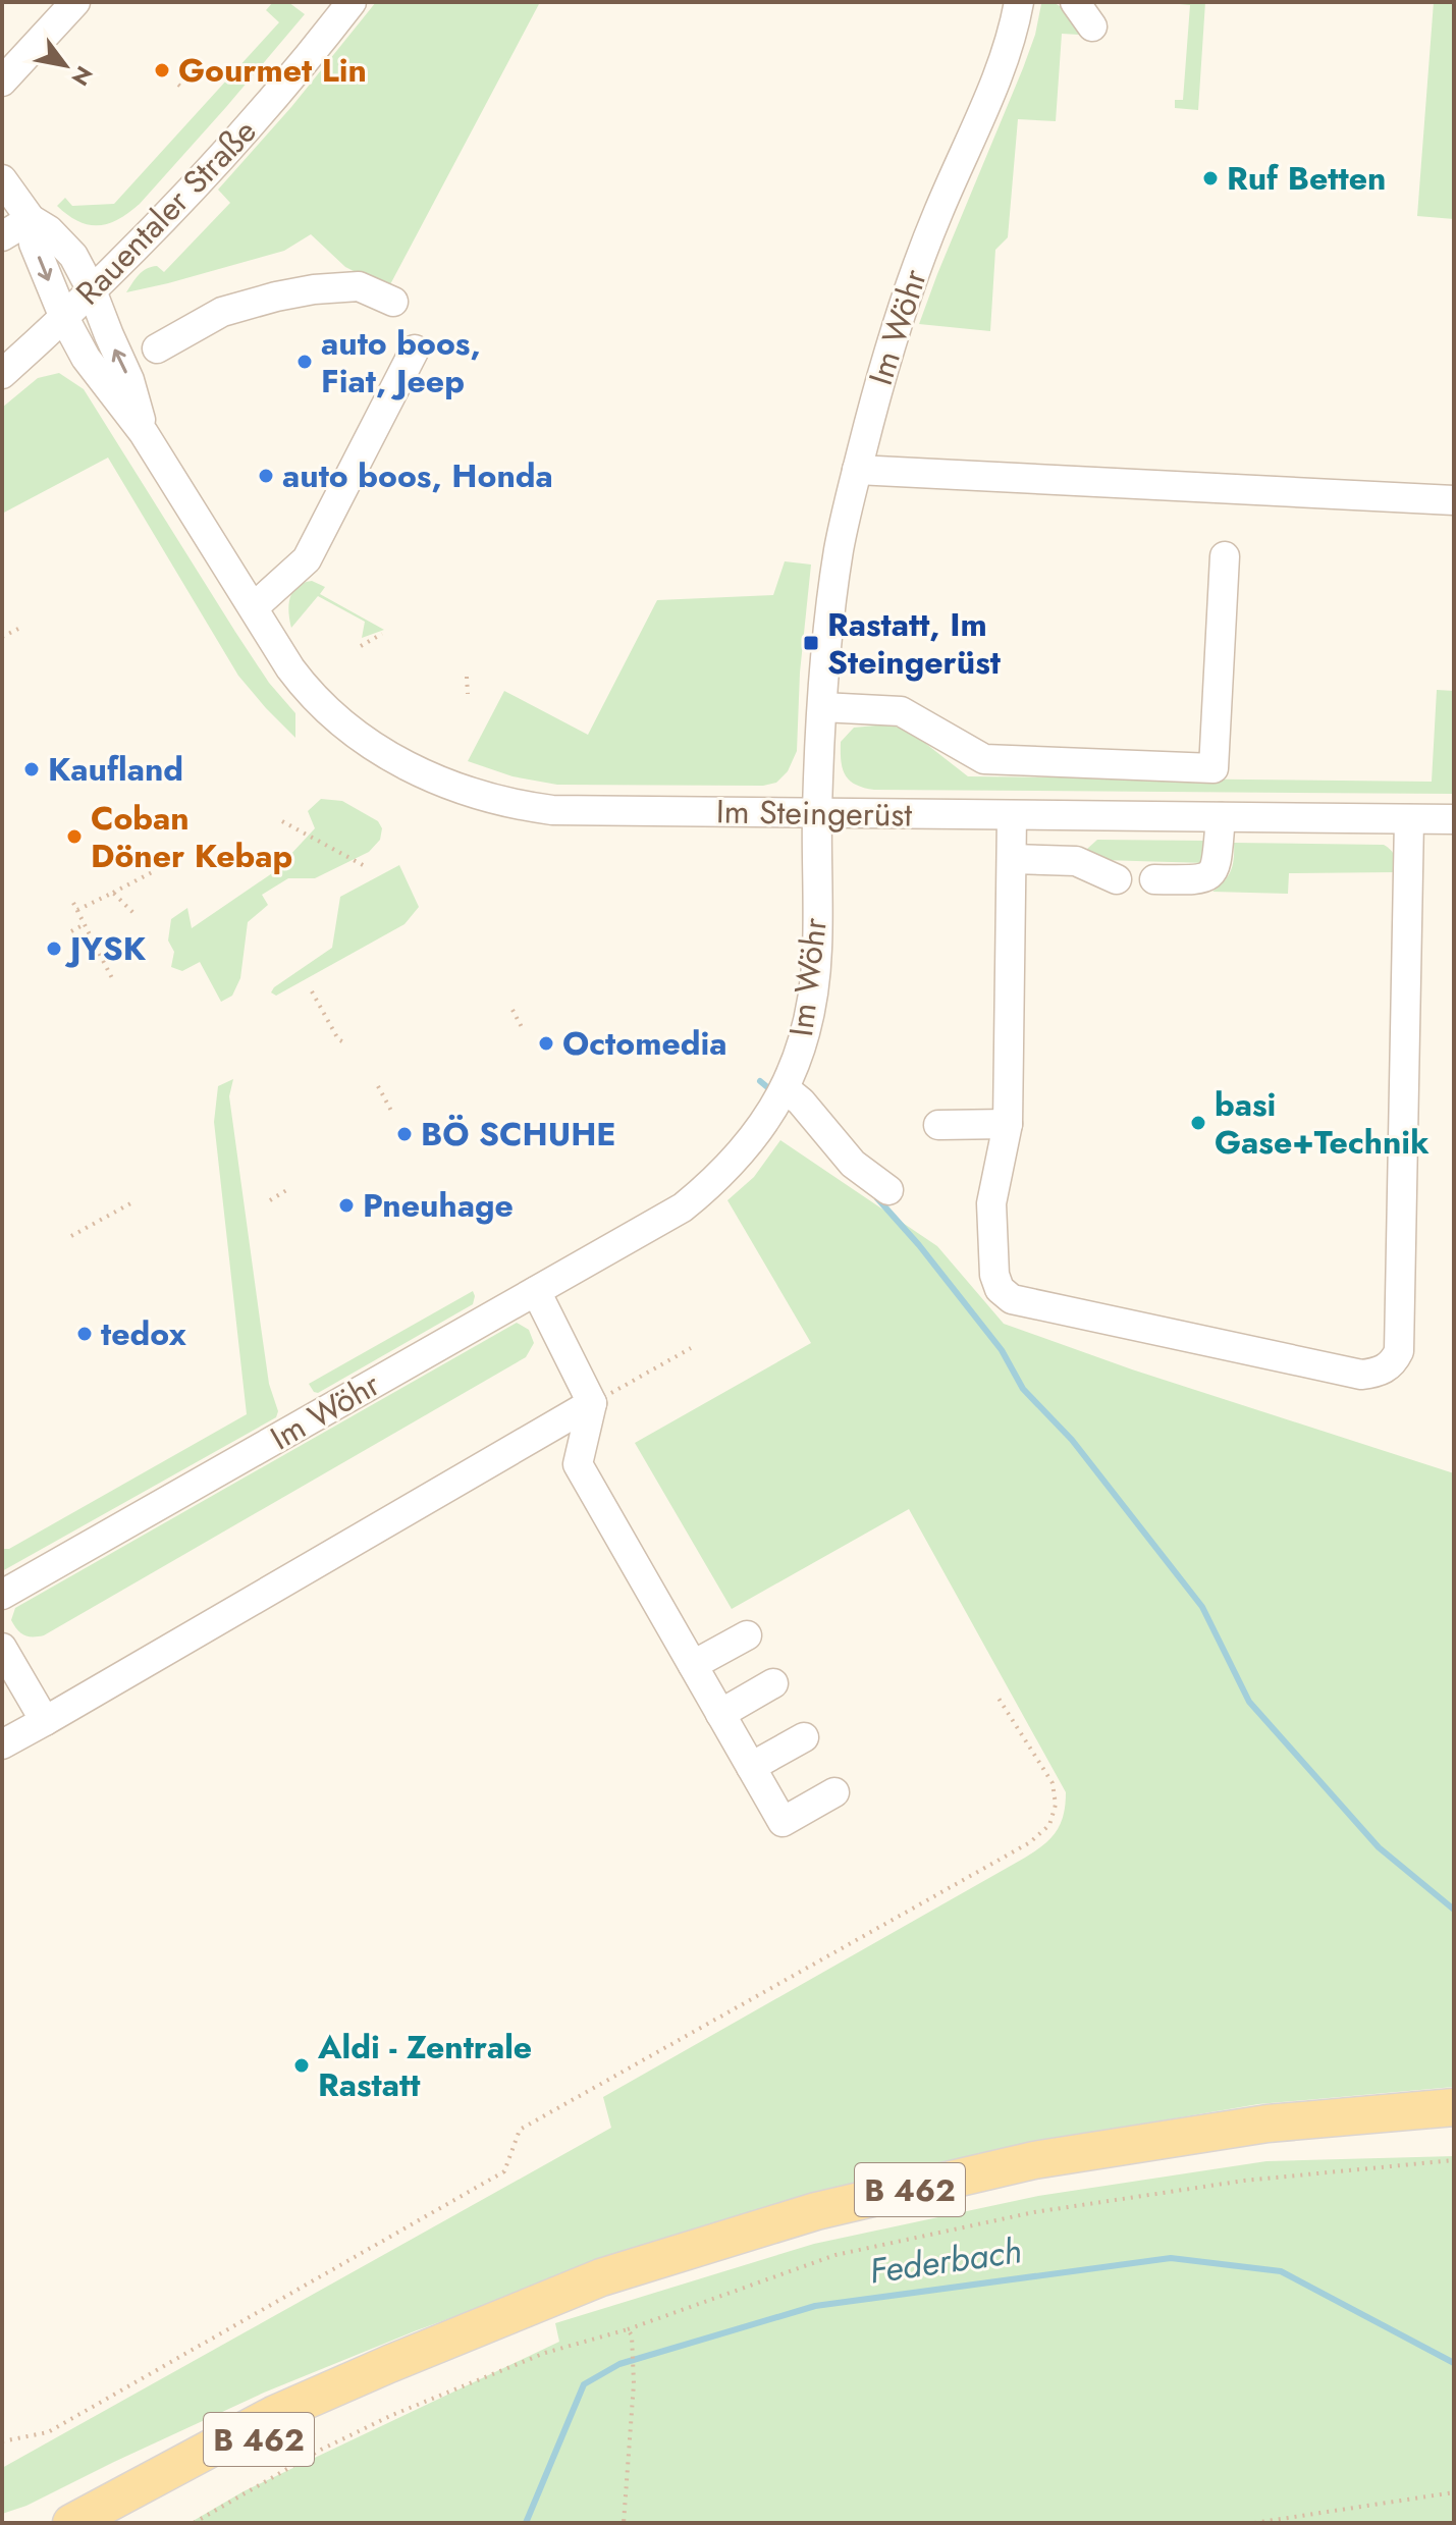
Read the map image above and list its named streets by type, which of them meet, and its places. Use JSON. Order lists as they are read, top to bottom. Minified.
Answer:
{"streets":{"main road":["B 462"],"street":["Rauentaler Straße","Im Wöhr","Im Steingerüst"]},"crossings":[["Rauentaler Straße","Im Steingerüst"],["Im Wöhr","Im Steingerüst"]],"water":["Federbach"],"places":{"other":["Gourmet Lin","Ruf Betten","auto boos, Fiat, Jeep","auto boos, Honda","Kaufland","Coban Döner Kebap","JYSK","Octomedia","basi Gase+Technik","BÖ SCHUHE","Pneuhage","tedox","Aldi - Zentrale Rastatt"],"transit":["Rastatt, Im Steingerüst"]},"north":"bottom right"}
